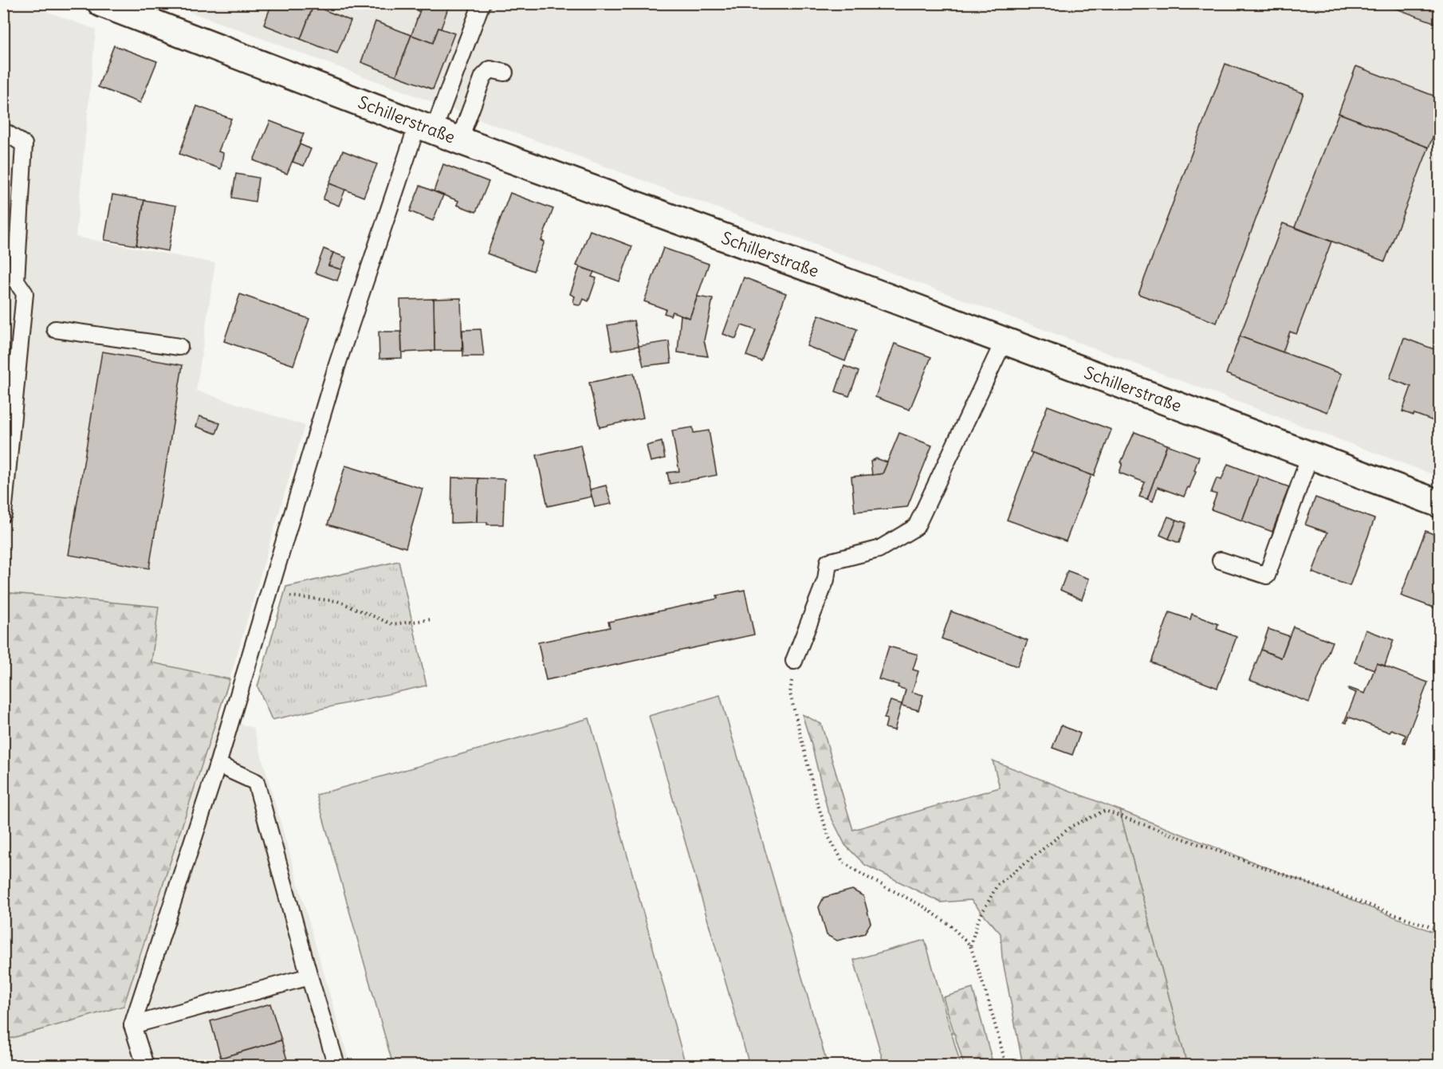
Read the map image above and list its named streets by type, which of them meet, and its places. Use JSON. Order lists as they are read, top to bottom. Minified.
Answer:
{"streets":{"street":["Schillerstraße"]}}
